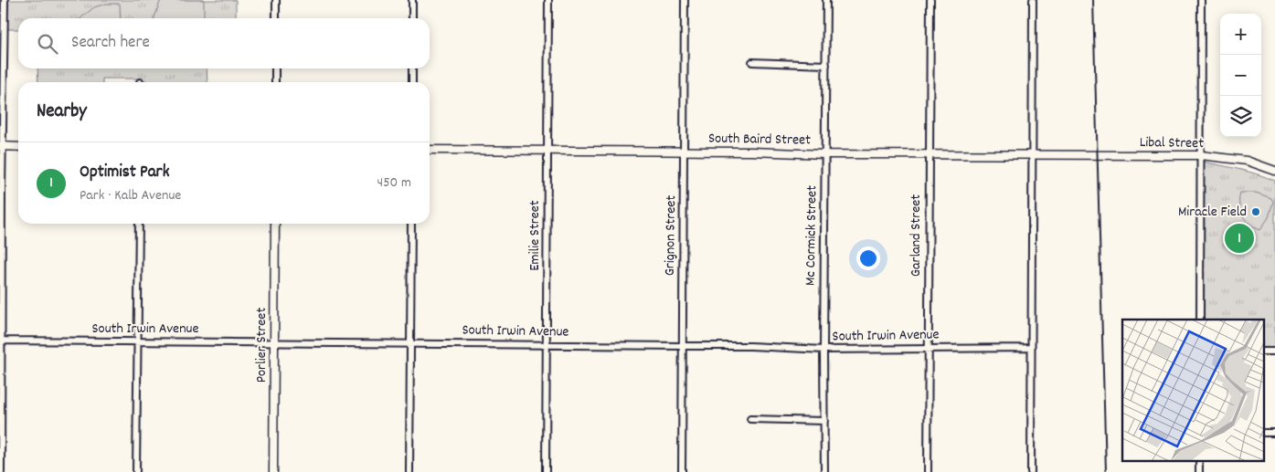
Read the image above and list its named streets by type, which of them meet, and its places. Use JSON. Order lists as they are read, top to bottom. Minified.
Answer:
{"streets":{"street":["South Baird Street","Libal Street","Emilie Street","Grignon Street","Mc Cormick Street","Garland Street","South Irwin Avenue","Porlier Street"]},"crossings":[["South Baird Street","Libal Street"],["South Baird Street","Emilie Street"],["South Baird Street","Grignon Street"],["South Baird Street","Mc Cormick Street"],["South Baird Street","Garland Street"],["Emilie Street","South Irwin Avenue"],["Grignon Street","South Irwin Avenue"],["Mc Cormick Street","South Irwin Avenue"],["Garland Street","South Irwin Avenue"],["South Irwin Avenue","Porlier Street"]],"places":["Miracle Field"],"page":{"map_buttons":["+","−"],"search":"Search here","heading":"Nearby","list":[{"mark":"1","name":"Optimist Park","note":"Park · Kalb Avenue","value":"450 m"}],"pins":"1"}}
